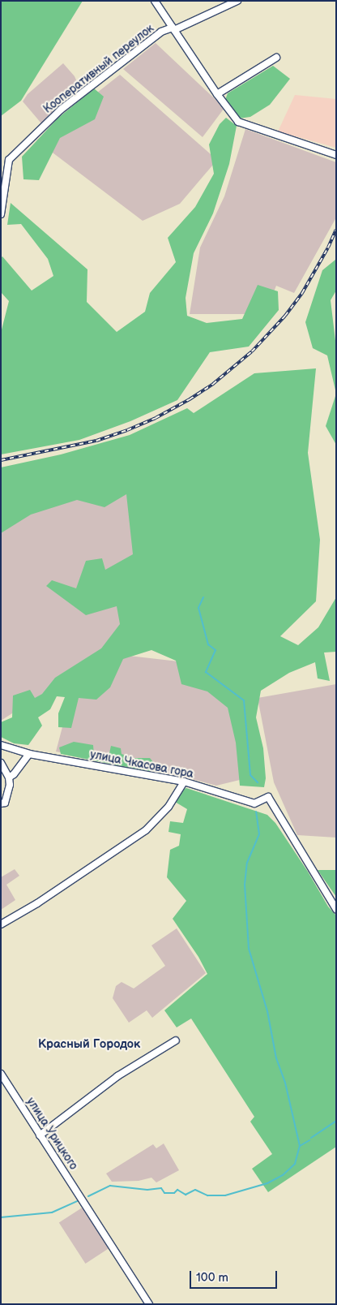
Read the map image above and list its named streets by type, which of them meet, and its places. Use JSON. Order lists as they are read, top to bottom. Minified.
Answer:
{"streets":{"street":["Кооперативный переулок","улица Чкасова гора","улица Урицкого"]},"districts":["Красный Городок"],"scale_bar":"100 m"}
